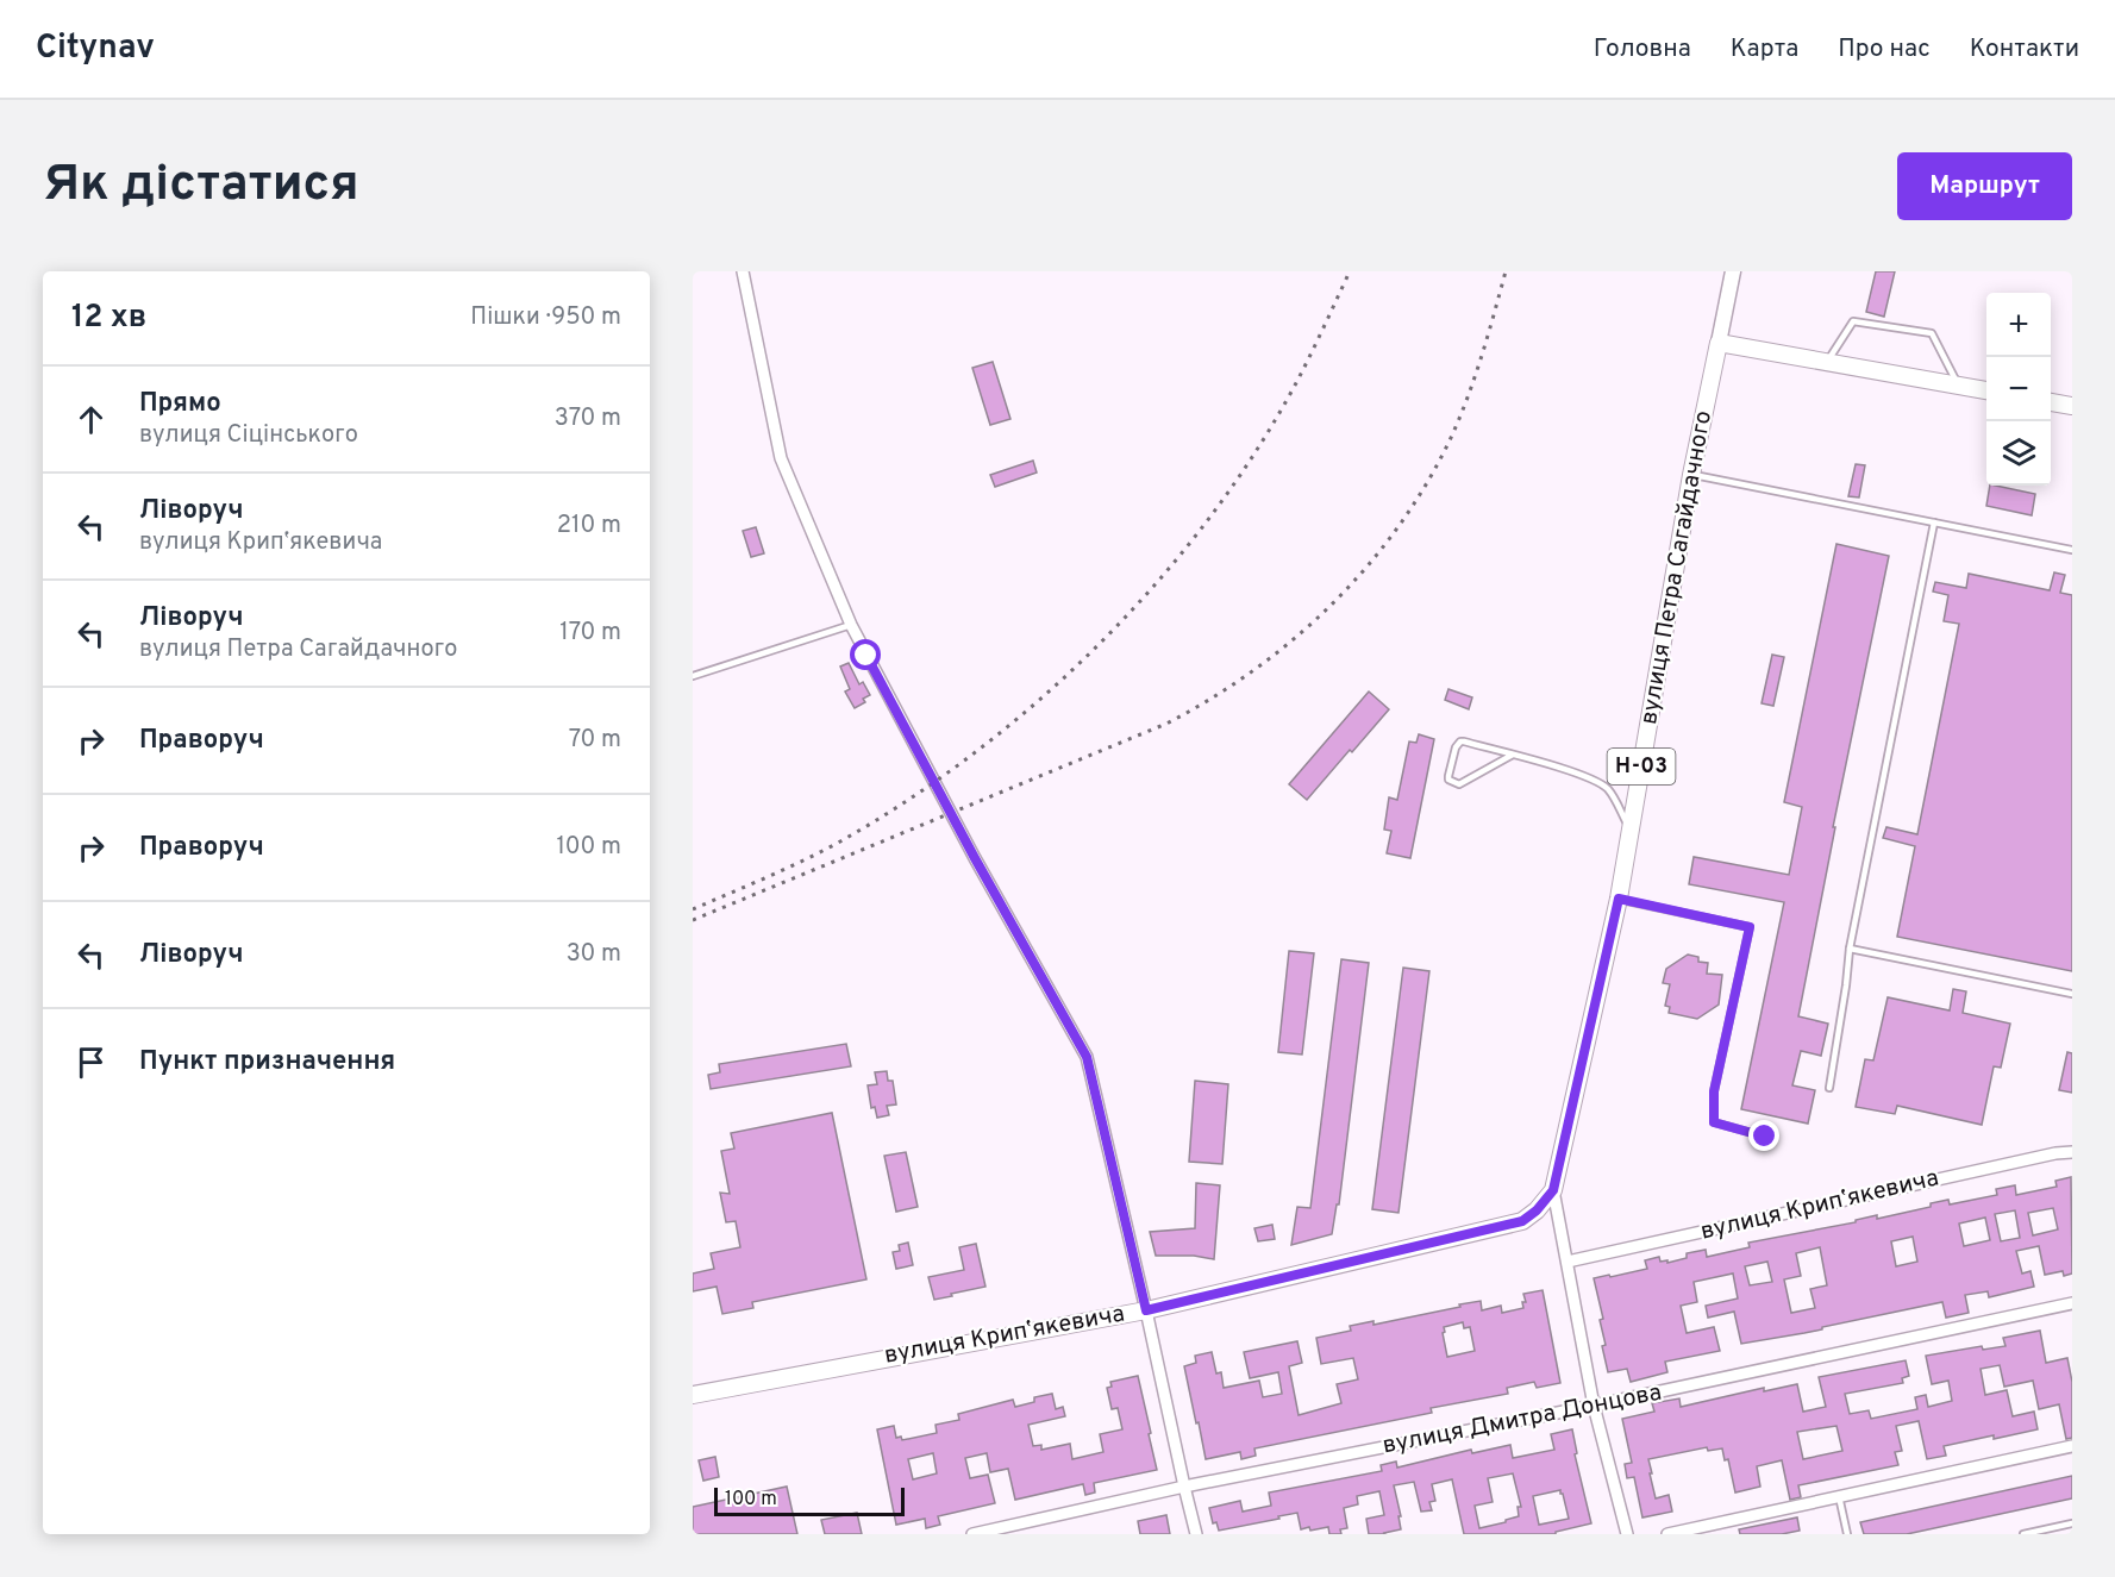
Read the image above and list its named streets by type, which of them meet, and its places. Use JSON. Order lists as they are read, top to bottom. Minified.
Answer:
{"streets":{"main road":["вулиця Петра Сагайдачного","Н-03","вулиця Крипʼякевича"],"street":["вулиця Дмитра Донцова"]},"crossings":[["вулиця Петра Сагайдачного","вулиця Крипʼякевича"],["вулиця Петра Сагайдачного","вулиця Дмитра Донцова"]],"scale_bar":"100 m","page":{"header":"Citynav","nav":["Головна","Карта","Про нас","Контакти"],"buttons":"Маршрут","title":"Як дістатися","heading":["12 хв","Пішки · 950 m"],"map_buttons":["+","−"],"list":[["Прямо","вулиця Сіцінського","370 m"],["Ліворуч","вулиця Крипʼякевича","210 m"],["Ліворуч","вулиця Петра Сагайдачного","170 m"],["Праворуч","70 m"],["Праворуч","100 m"],["Ліворуч","30 m"],"Пункт призначення"],"scale":"100 m"}}
